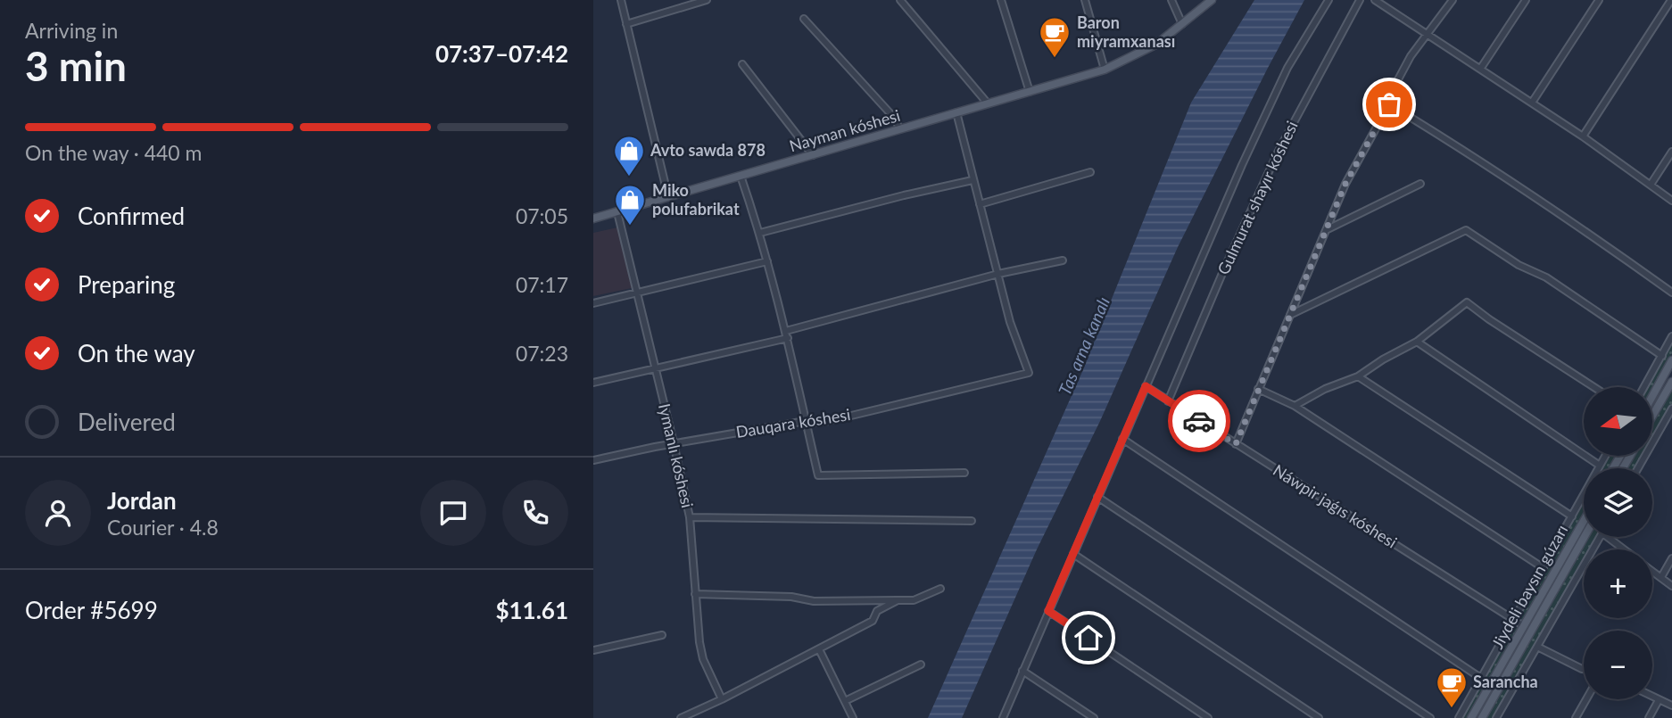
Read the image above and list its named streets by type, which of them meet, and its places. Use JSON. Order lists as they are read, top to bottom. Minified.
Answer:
{"streets":{"main road":["Nayman kóshesi","Jiydeli baysın gúzarı"],"street":["Gulmurat shayır kóshesi","Dauqara kóshesi","Iymanlı kóshesi","Náwpir jaǵıs kóshesi"]},"crossings":[["Nayman kóshesi","Iymanlı kóshesi"],["Gulmurat shayır kóshesi","Náwpir jaǵıs kóshesi"],["Dauqara kóshesi","Iymanlı kóshesi"],["Náwpir jaǵıs kóshesi","Jiydeli baysın gúzarı"]],"water":["Tas arna kanalı"],"places":{"cafe":["Baron miyramxanası","Sarancha"],"shop":["Avto sawda 878","Miko polufabrikat"]},"north":"left","page":{"heading":["3 min","Arriving in","07:37–07:42"],"panel":["Jordan","Courier · 4.8","Order #5699","$11.61"],"bar":"On the way · 440 m","list":[["Confirmed","07:05"],["Preparing","07:17"],["On the way","07:23"],"Delivered"],"map_buttons":["+","−"]}}
